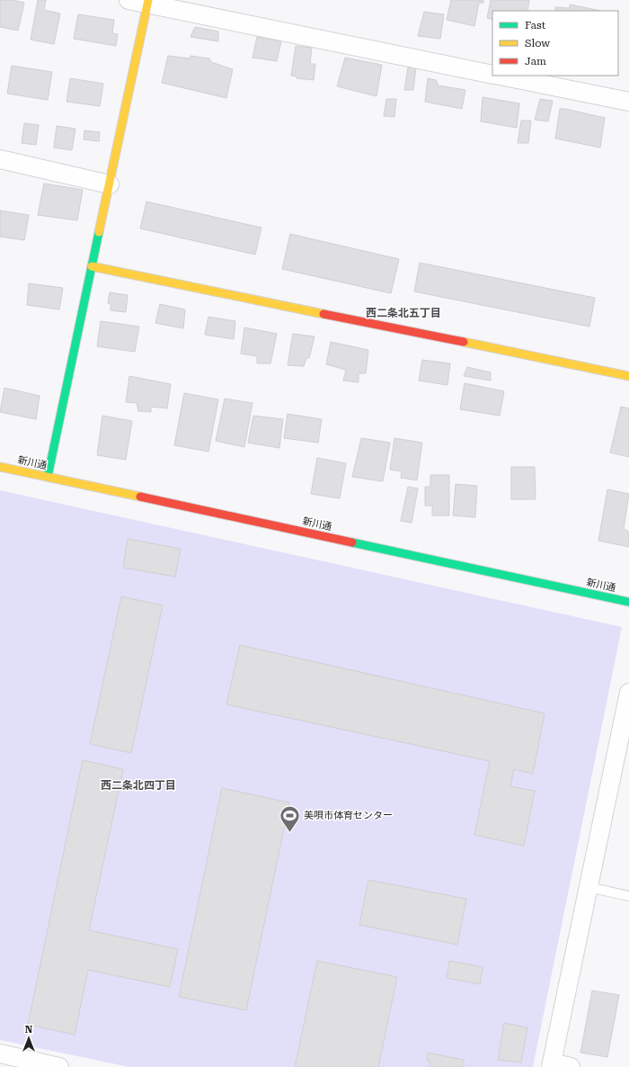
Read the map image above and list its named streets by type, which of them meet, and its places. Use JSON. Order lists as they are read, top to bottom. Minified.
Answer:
{"streets":{"street":["新川通"]},"districts":["西二条北五丁目","西二条北四丁目"],"places":{"sports":["美唄市体育センター"]},"legend":["Fast","Slow","Jam"],"north":"top"}
